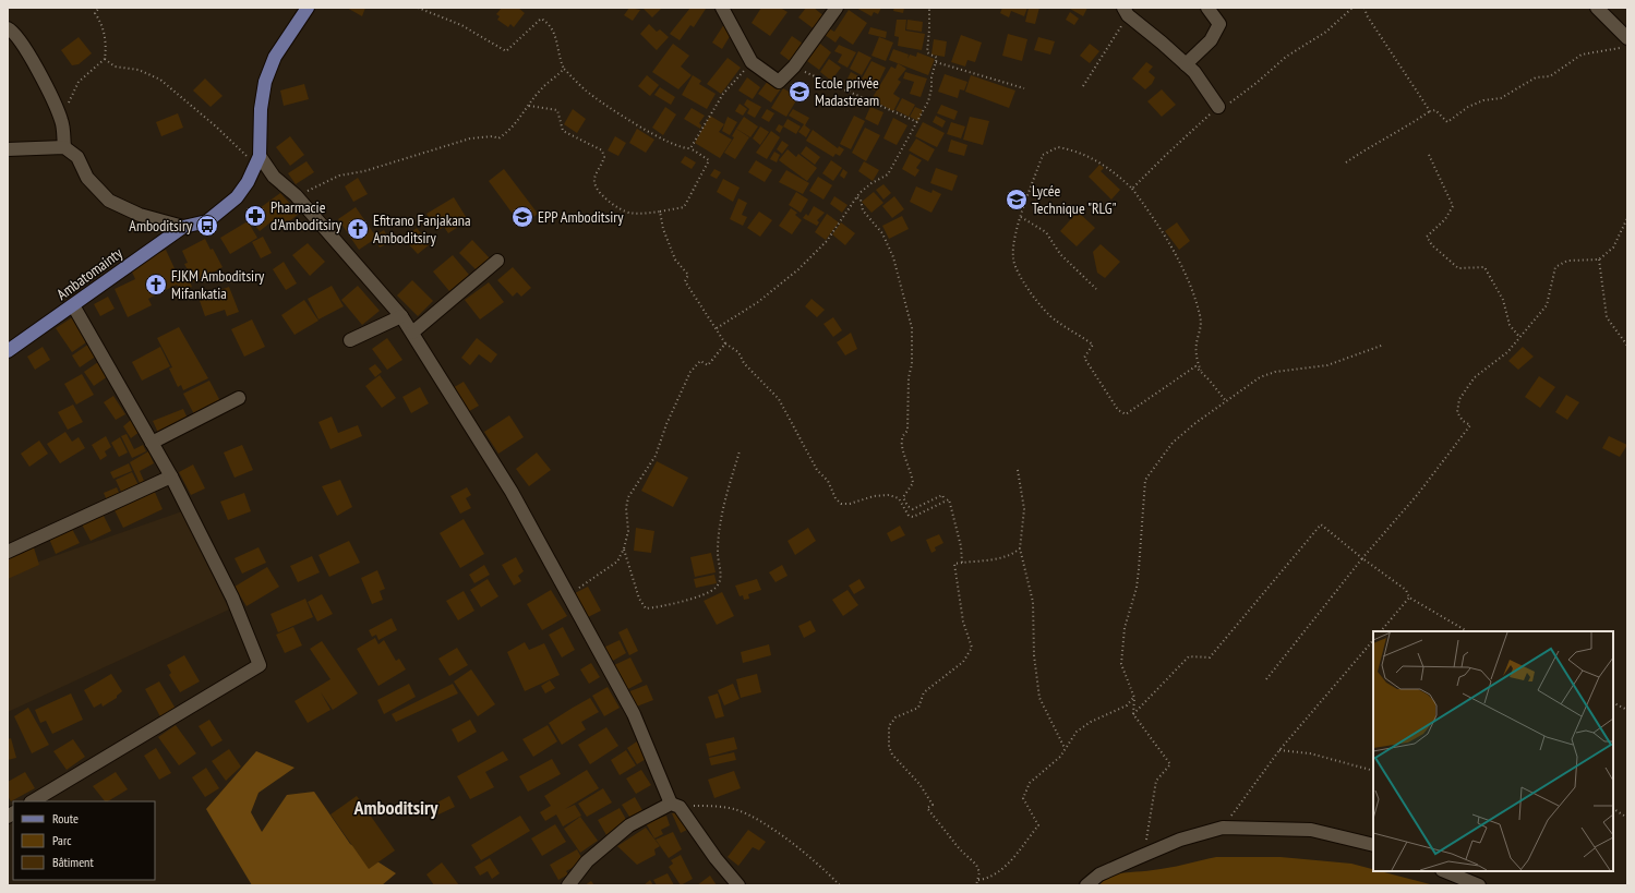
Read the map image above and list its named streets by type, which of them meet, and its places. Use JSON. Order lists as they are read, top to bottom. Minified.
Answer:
{"streets":{"main road":["Ambatomainty"]},"districts":["Amboditsiry"],"places":{"school or university":["Ecole privée Madastream","Lycée Technique \"RLG\"","EPP Amboditsiry"],"pharmacy":["Pharmacie d'Amboditsiry"],"bus stop":["Amboditsiry"],"church":["Efitrano Fanjakana Amboditsiry","FJKM Amboditsiry Mifankatia"]},"legend":["Route","Parc","Bâtiment"]}
